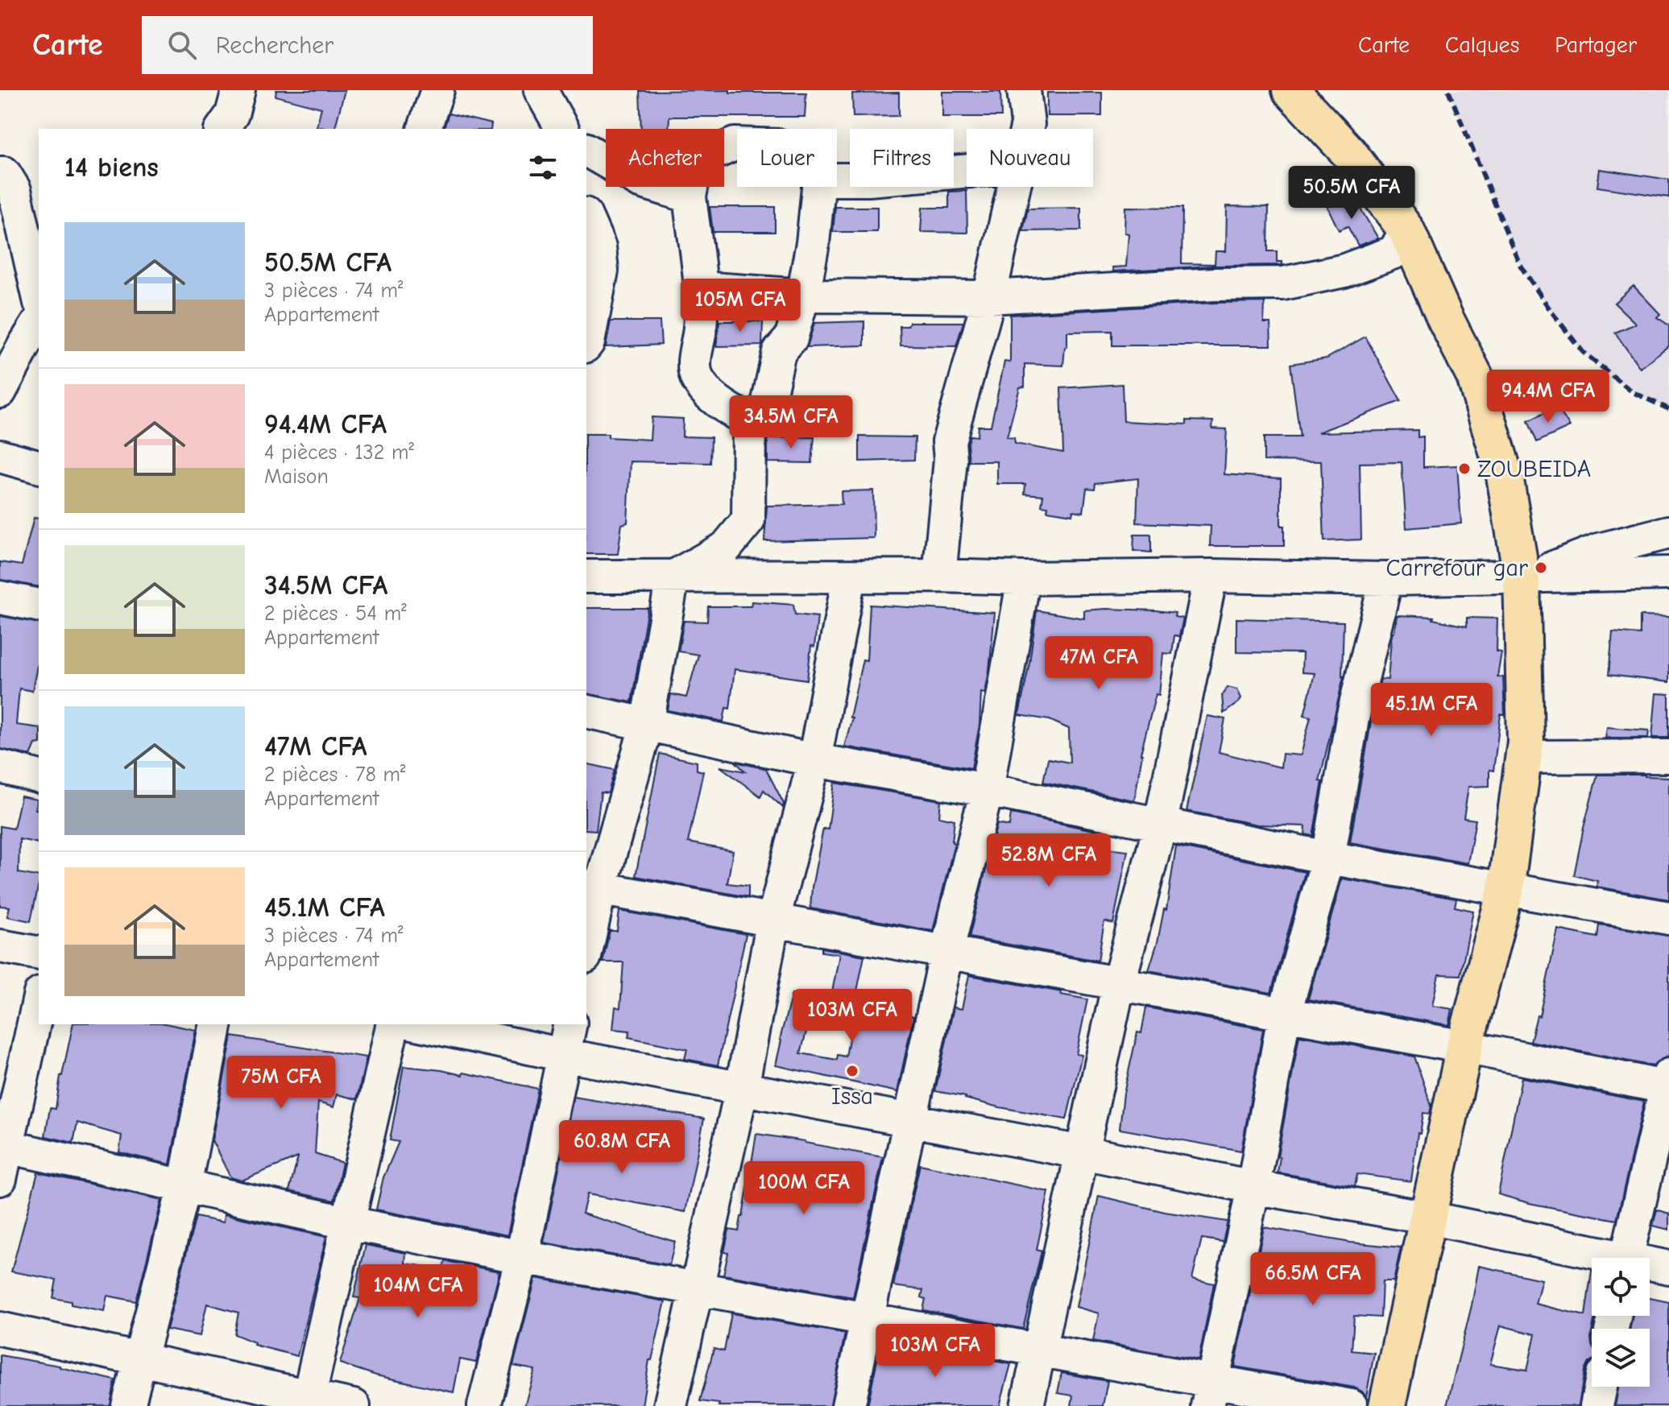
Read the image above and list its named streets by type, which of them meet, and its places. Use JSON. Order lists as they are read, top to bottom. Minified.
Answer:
{"places":["ZOUBEIDA","Carrefour gar","Issa"],"page":{"header":"Carte","search":"Rechercher","nav":["Carte","Calques","Partager"],"chip":["Acheter","Louer","Filtres","Nouveau"],"heading":"14 biens","price":["50.5M CFA","105M CFA","94.4M CFA","34.5M CFA","47M CFA","45.1M CFA","52.8M CFA","103M CFA","75M CFA","60.8M CFA","100M CFA","66.5M CFA","104M CFA","103M CFA"],"list":[{"name":"50.5M CFA","note":"3 pièces · 74 m² · Appartement"},{"name":"94.4M CFA","note":"4 pièces · 132 m² · Maison"},{"name":"34.5M CFA","note":"2 pièces · 54 m² · Appartement"},{"name":"47M CFA","note":"2 pièces · 78 m² · Appartement"},{"name":"45.1M CFA","note":"3 pièces · 74 m² · Appartement"}]}}
